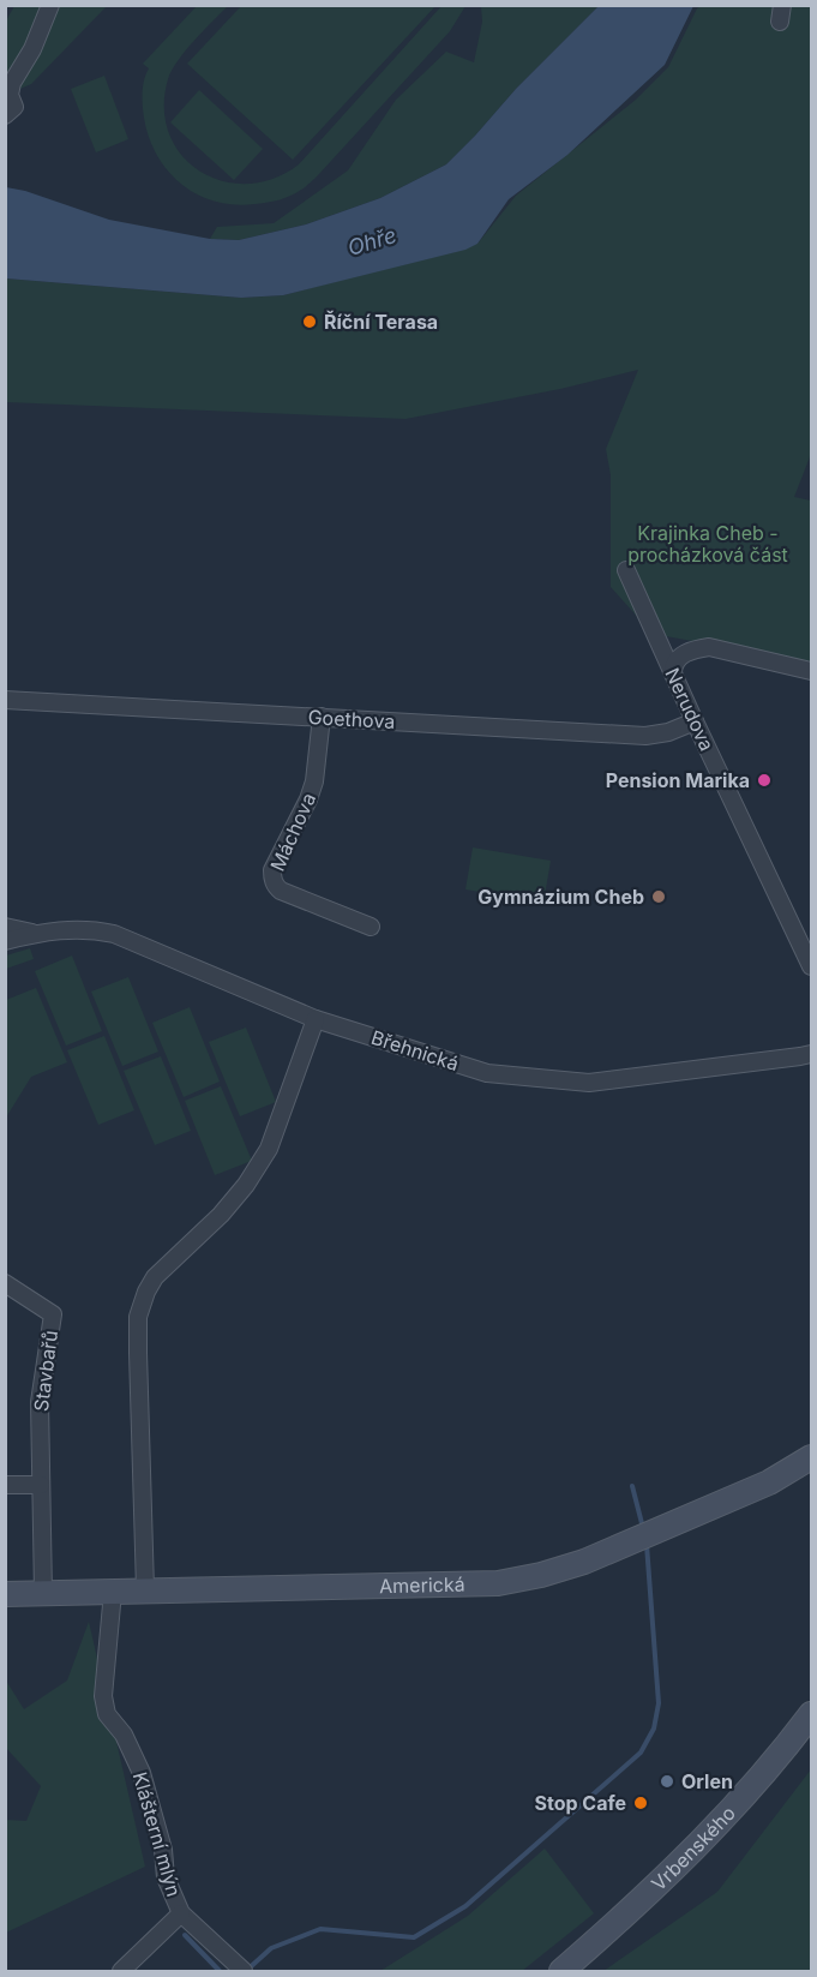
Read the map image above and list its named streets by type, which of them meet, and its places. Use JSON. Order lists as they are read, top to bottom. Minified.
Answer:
{"streets":{"street":["Nerudova","Goethova","Máchova","Břehnická","Stavbařů","Americká","Klášterní mlýn","Vrbenského"]},"crossings":[["Nerudova","Goethova"],["Goethova","Máchova"],["Stavbařů","Americká"],["Americká","Klášterní mlýn"]],"water":["Ohře"],"parks":["Krajinka Cheb - procházková část"],"places":["Říční Terasa","Pension Marika","Gymnázium Cheb","Orlen","Stop Cafe"]}
